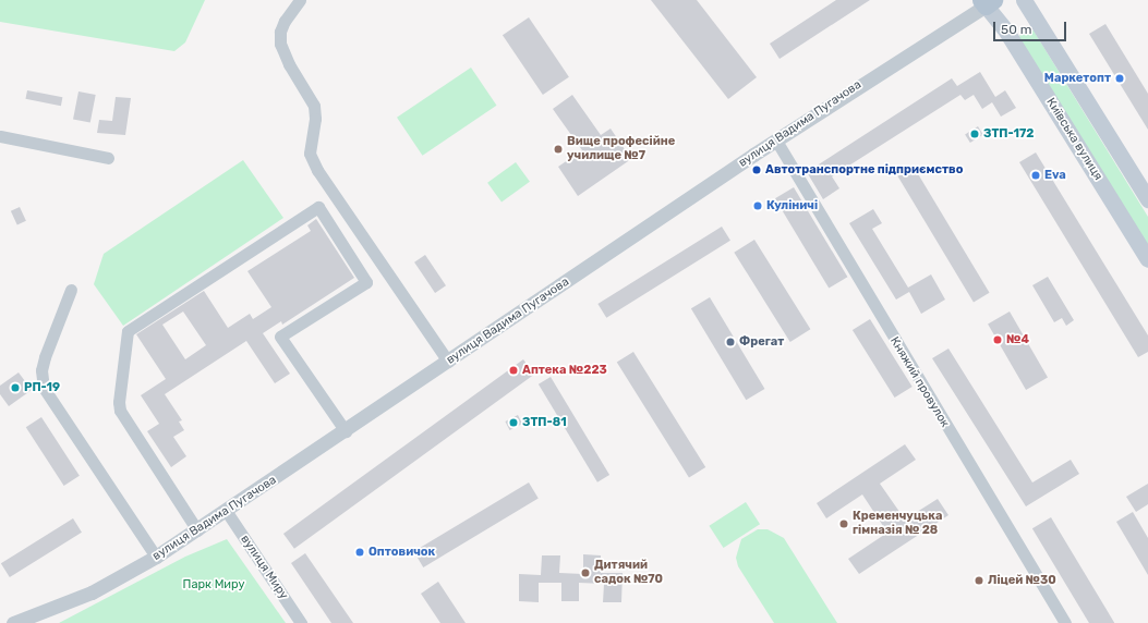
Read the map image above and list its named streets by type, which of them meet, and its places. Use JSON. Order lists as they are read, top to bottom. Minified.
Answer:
{"streets":{"main road":["Київська вулиця"],"street":["вулиця Вадима Пугачова","Княжий провулок","вулиця Миру"]},"crossings":[["вулиця Вадима Пугачова","Київська вулиця"],["вулиця Вадима Пугачова","Княжий провулок"],["вулиця Вадима Пугачова","вулиця Миру"]],"parks":["Парк Миру"],"places":["Маркетопт","ЗТП-172","Вище професійне училище №7","Автотранспортне підприємство","Eva","Куліничі","№4","Фрегат","Аптека №223","РП-19","ЗТП-81","Кременчуцька гімназія № 28","Оптовичок","Дитячий садок №70","Ліцей №30"],"scale_bar":"50 m"}
